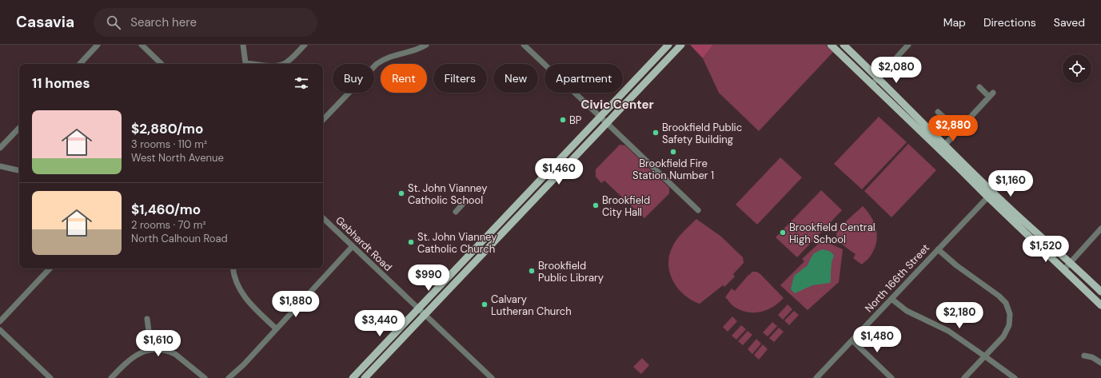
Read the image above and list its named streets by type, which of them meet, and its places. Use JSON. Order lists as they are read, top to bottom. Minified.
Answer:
{"streets":{"street":["Gebhardt Road","North 166th Street"]},"districts":["Civic Center"],"places":["BP","Brookfield Public Safety Building","Brookfield Fire Station Number 1","St. John Vianney Catholic School","Brookfield City Hall","Brookfield Central High School","St. John Vianney Catholic Church","Brookfield Public Library","Calvary Lutheran Church"],"page":{"header":"Casavia","search":"Search here","nav":["Map","Directions","Saved"],"price":["$2,080","$2,880","$1,460","$1,160","$1,520","$990","$1,880","$2,180","$3,440","$1,480","$1,610"],"chip":["Buy","Rent","Filters","New","Apartment"],"heading":"11 homes","list":[{"name":"$2,880/mo","note":"3 rooms · 110 m² · West North Avenue"},{"name":"$1,460/mo","note":"2 rooms · 70 m² · North Calhoun Road"}]}}
